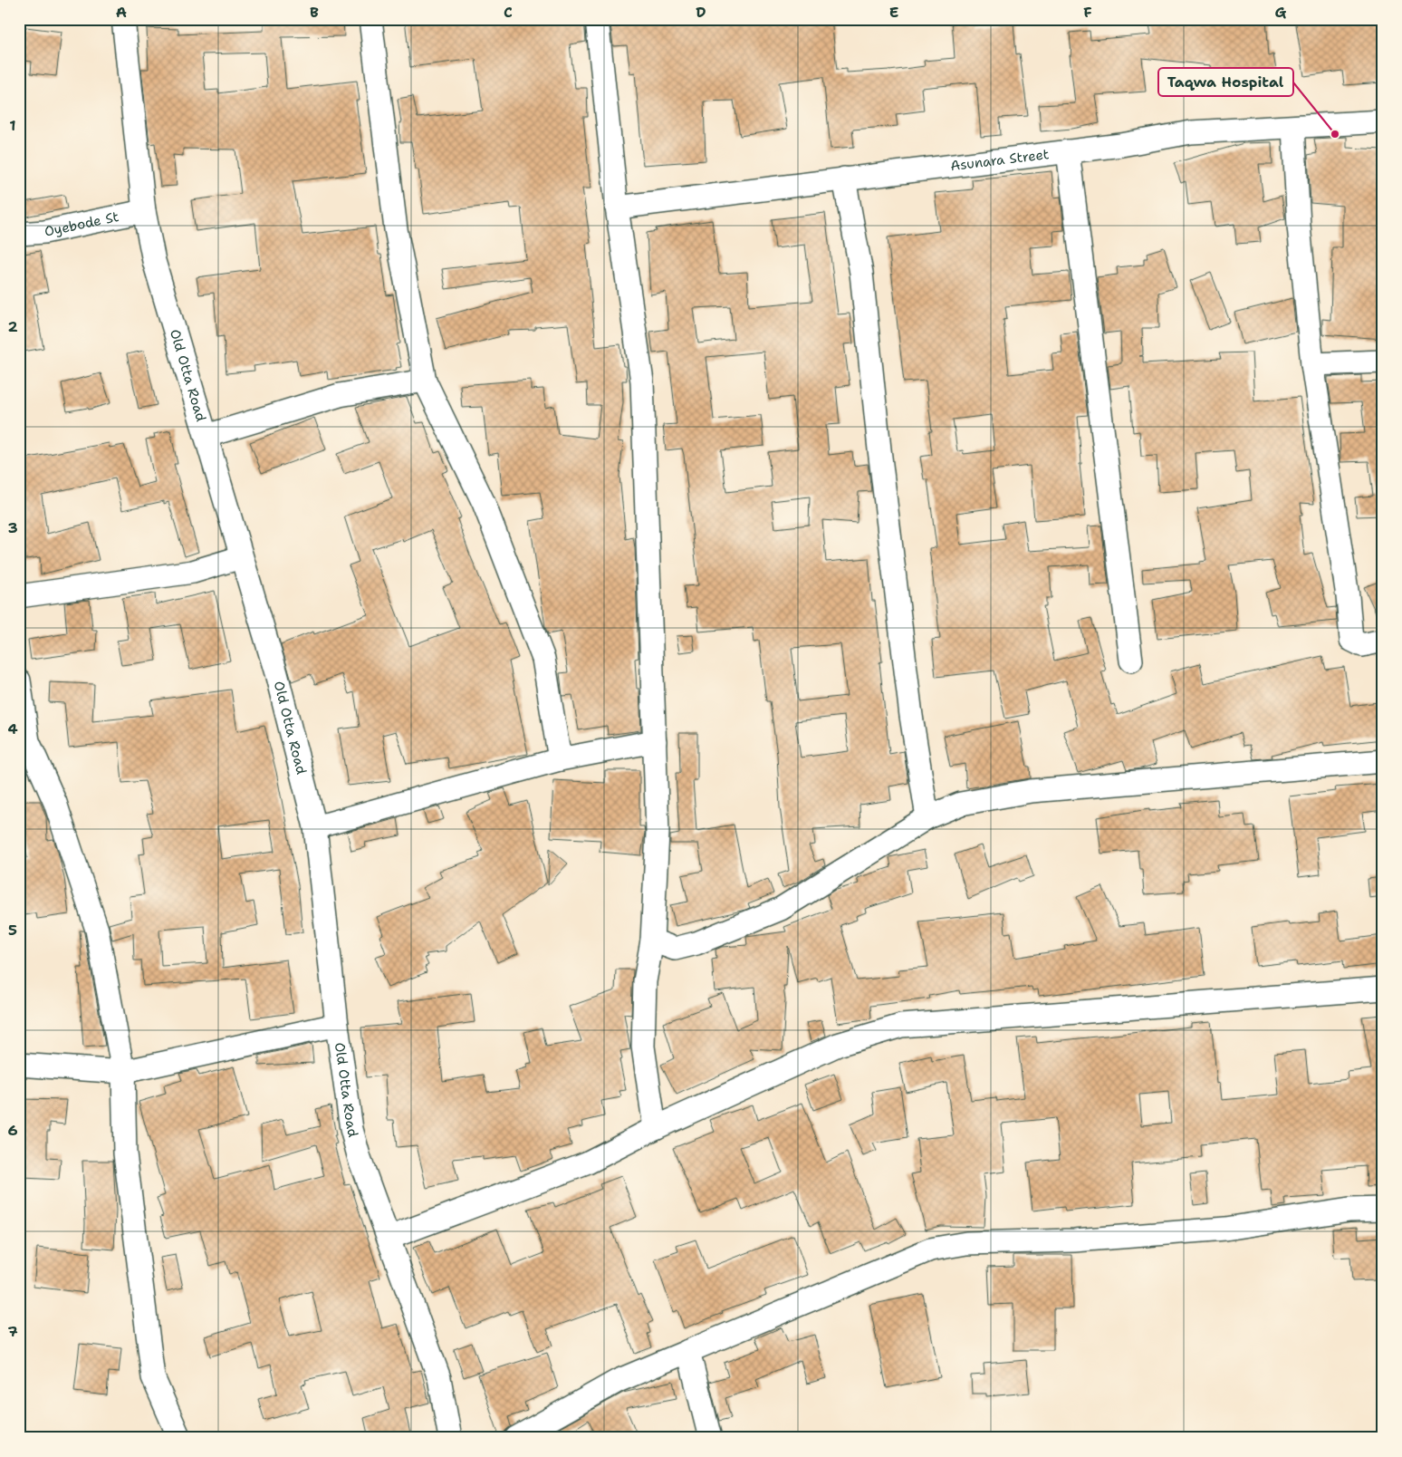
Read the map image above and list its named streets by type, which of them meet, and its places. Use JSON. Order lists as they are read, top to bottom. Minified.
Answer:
{"streets":{"street":["Asunara Street","Oyebode St","Old Otta Road"]},"crossings":[["Oyebode St","Old Otta Road"]],"places":["Taqwa Hospital"],"grid":{"columns":["A","B","C","D","E","F","G"],"rows":["1","2","3","4","5","6","7"]}}
